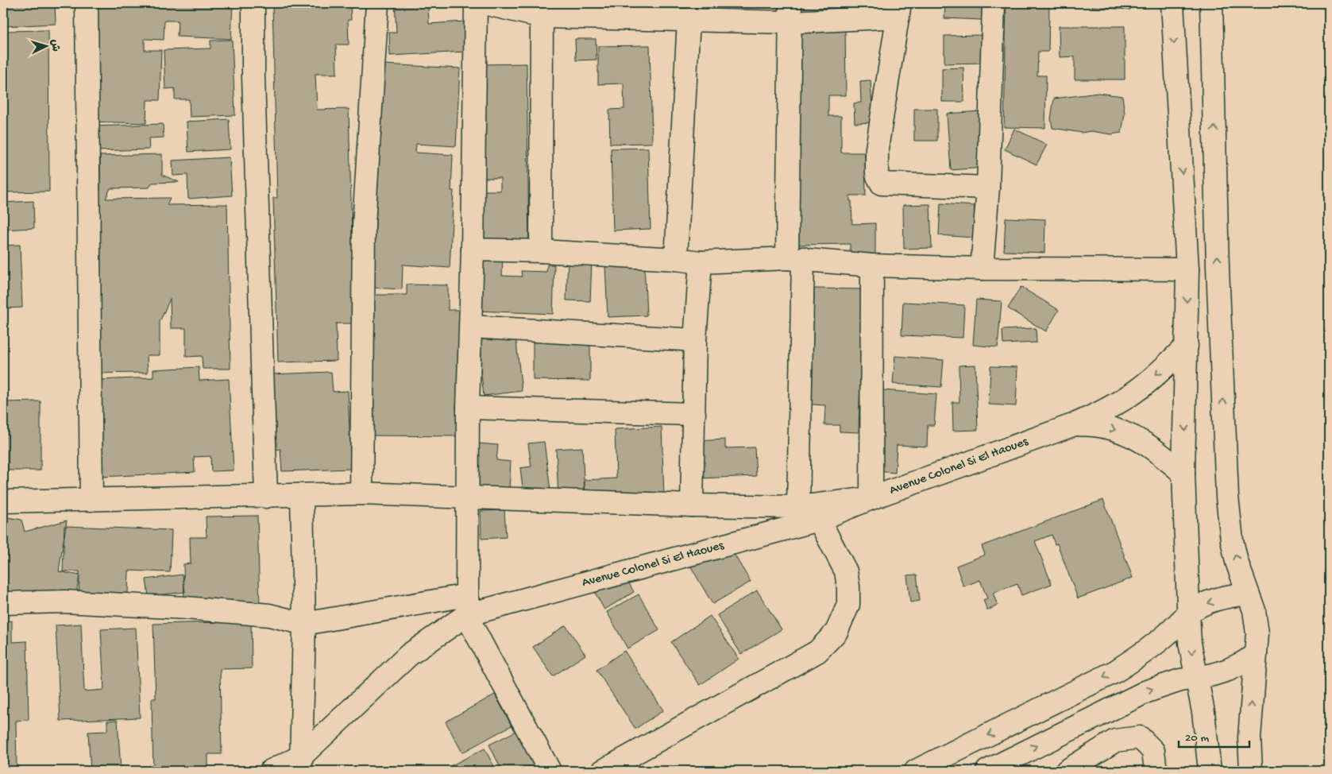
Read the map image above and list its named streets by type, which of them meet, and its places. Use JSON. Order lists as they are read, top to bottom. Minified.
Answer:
{"streets":{"street":["Avenue Colonel Si El Haoues"]},"scale_bar":"20 m","north":"right"}
